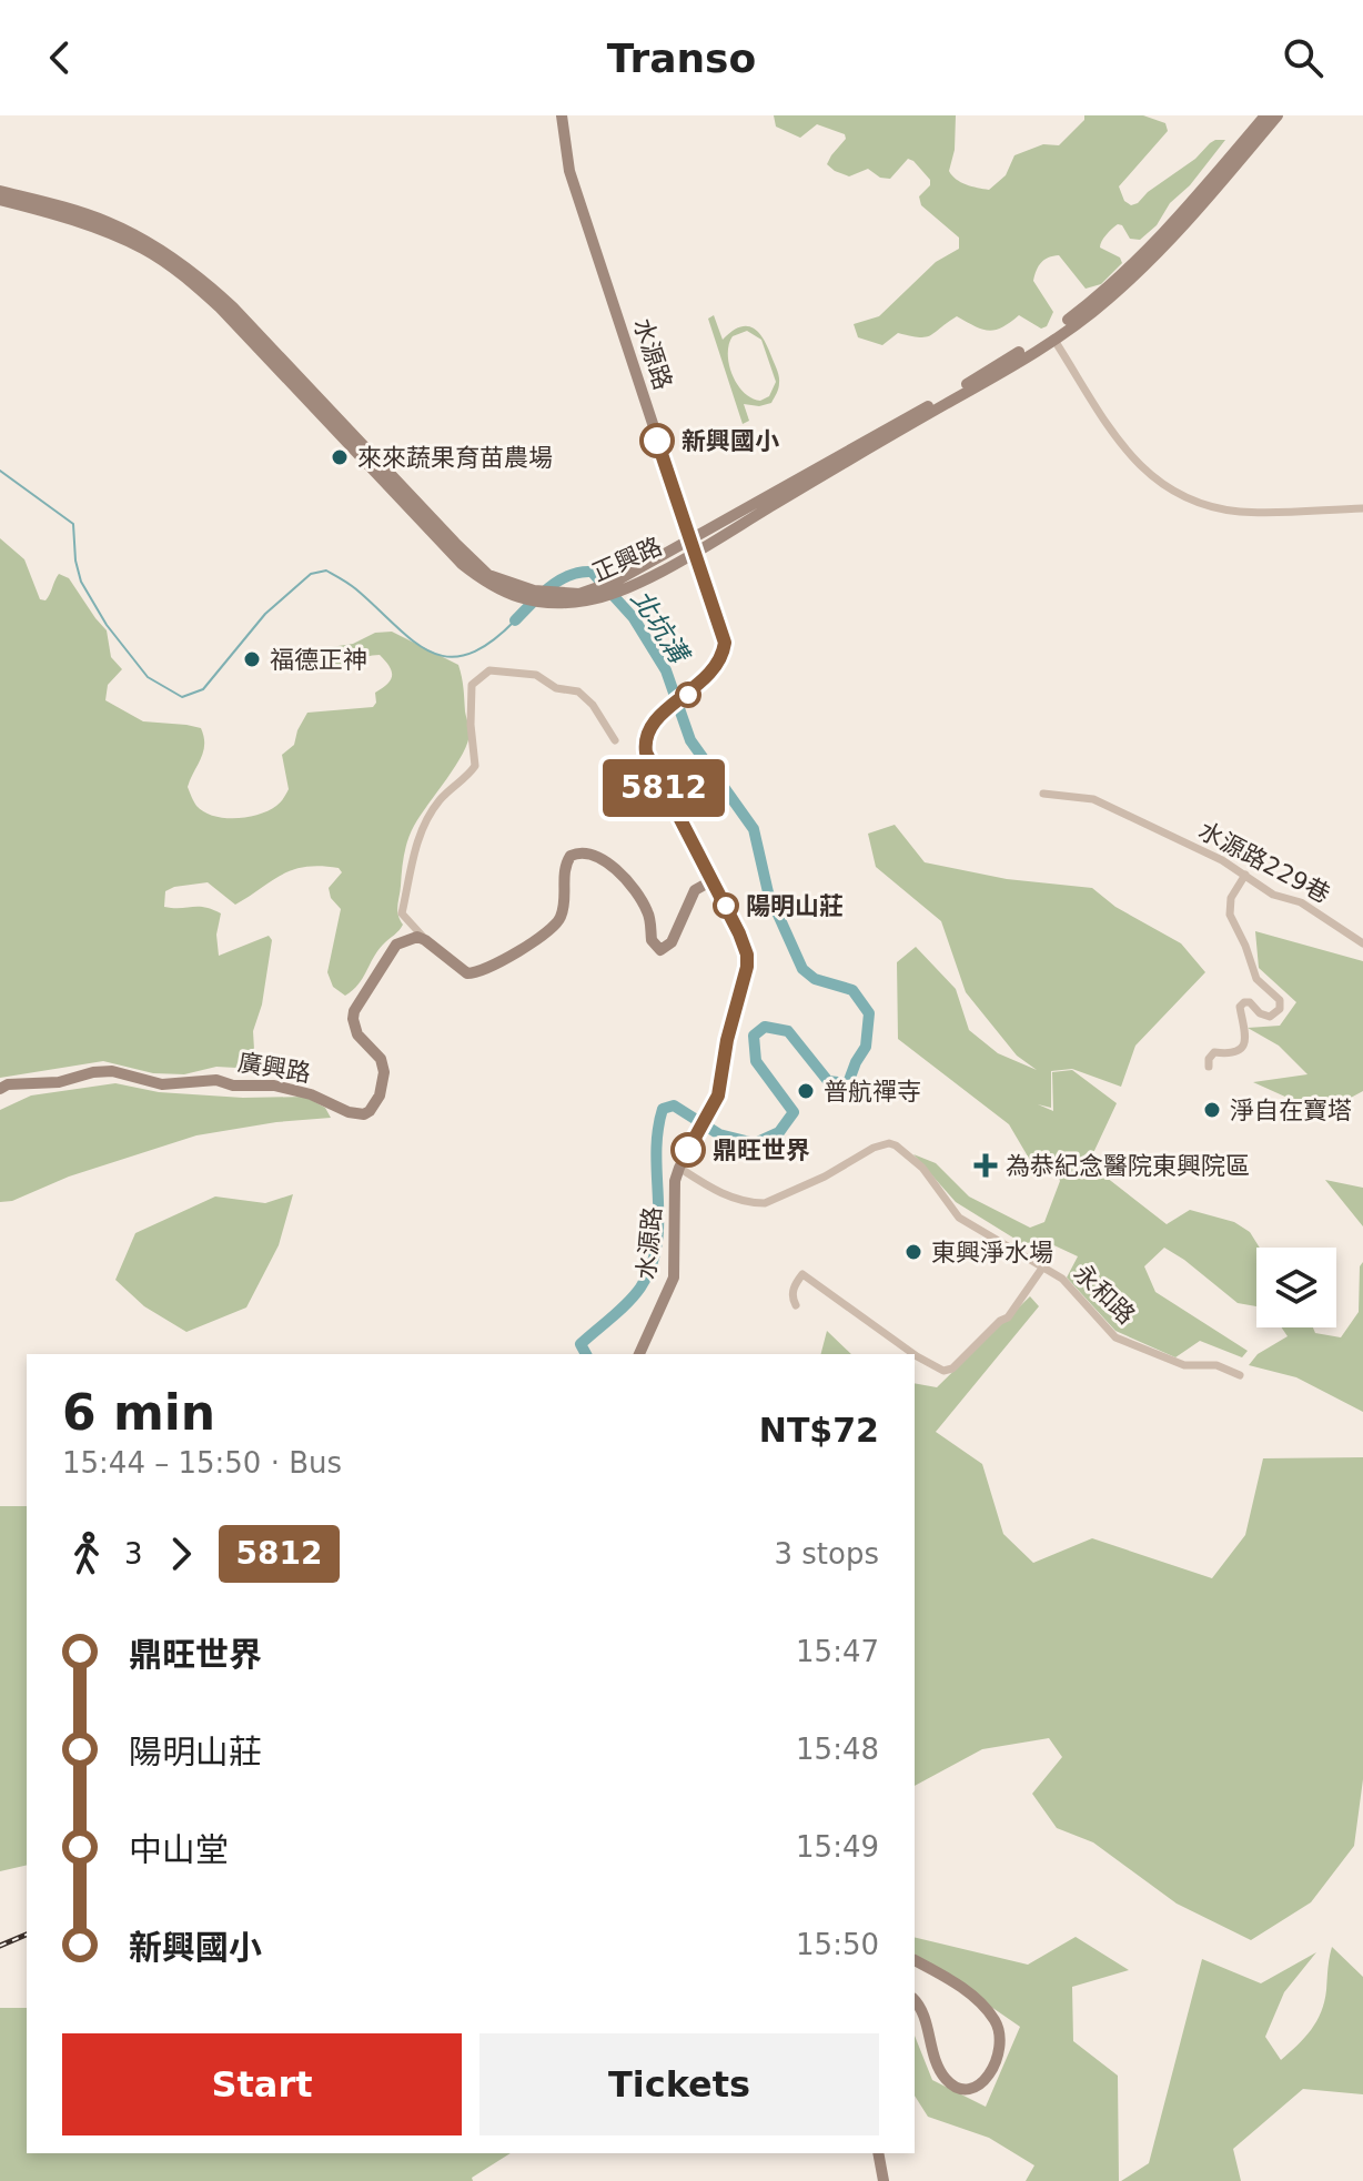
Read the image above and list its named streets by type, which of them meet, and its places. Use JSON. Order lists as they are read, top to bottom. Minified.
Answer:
{"streets":{"main road":["水源路","正興路","廣興路"],"street":["水源路229巷","永和路"]},"crossings":[["水源路","正興路"],["水源路","永和路"]],"water":["北坑溝"],"places":{"other":["新興國小","來來蔬果育苗農場","福德正神","陽明山莊","普航禪寺","淨自在寶塔","鼎旺世界","東興淨水場"],"health":["為恭紀念醫院東興院區"]},"lines":["bus line 5812"],"page":{"header":"Transo","on_map":"5812","heading":["6 min","15:44 – 15:50 · Bus","NT$72"],"legs":["3","5812","3 stops"],"list":[{"name":"鼎旺世界","value":"15:47"},{"name":"陽明山莊","value":"15:48"},{"name":"中山堂","value":"15:49"},{"name":"新興國小","value":"15:50"}],"buttons":["Start","Tickets"]}}
